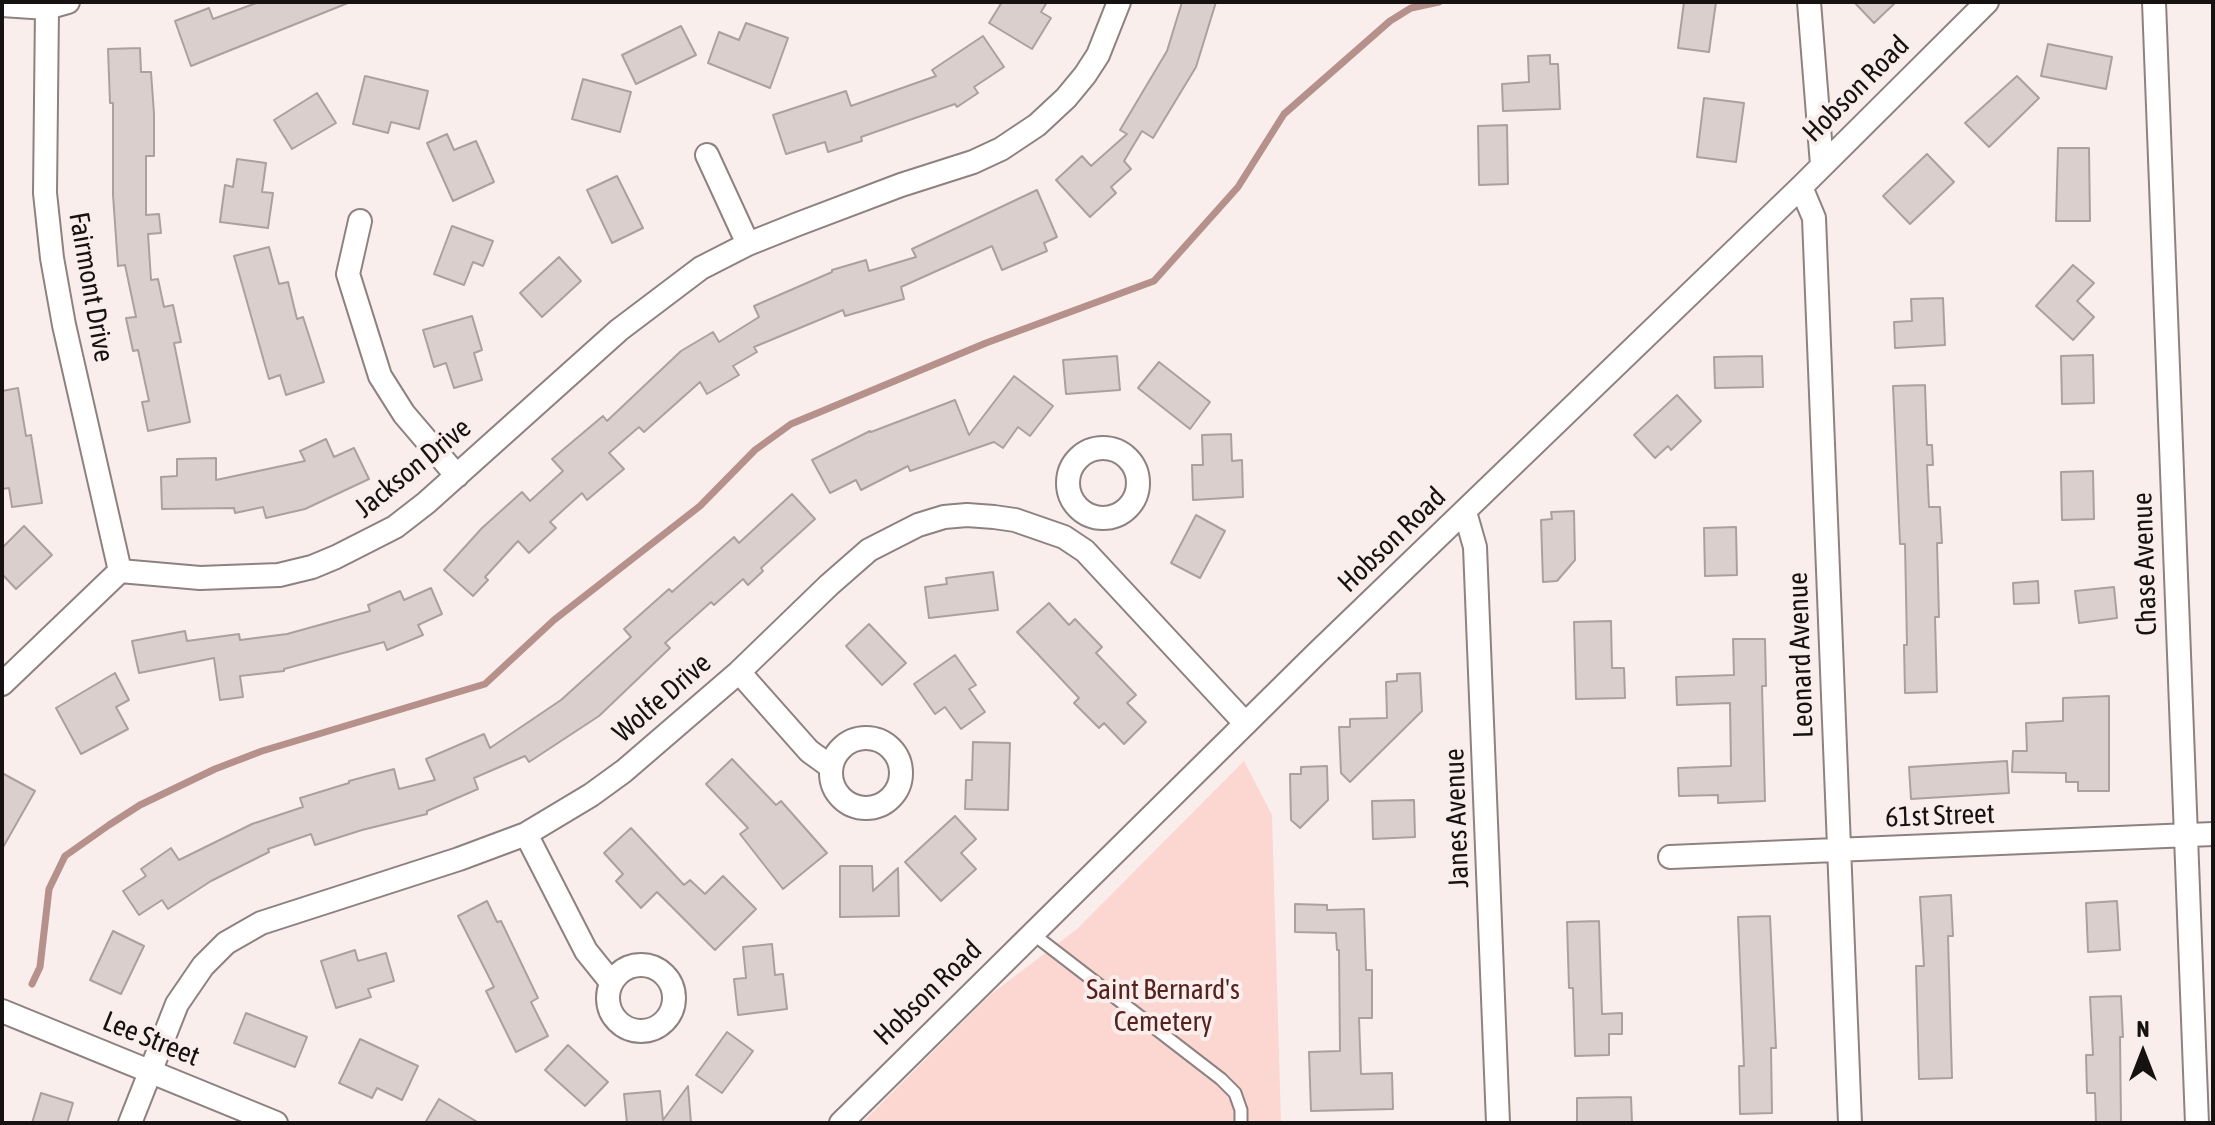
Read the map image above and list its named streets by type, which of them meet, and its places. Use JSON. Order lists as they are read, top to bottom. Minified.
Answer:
{"streets":{"street":["Hobson Road","Fairmont Drive","Jackson Drive","Chase Avenue","Leonard Avenue","Wolfe Drive","61st Street","Janes Avenue","Lee Street"]},"crossings":[["Hobson Road","Leonard Avenue"],["Hobson Road","Wolfe Drive"],["Hobson Road","Janes Avenue"],["Fairmont Drive","Jackson Drive"],["Chase Avenue","61st Street"],["Leonard Avenue","61st Street"],["Wolfe Drive","Lee Street"]],"parks":["Saint Bernard's Cemetery"],"north":"top"}
